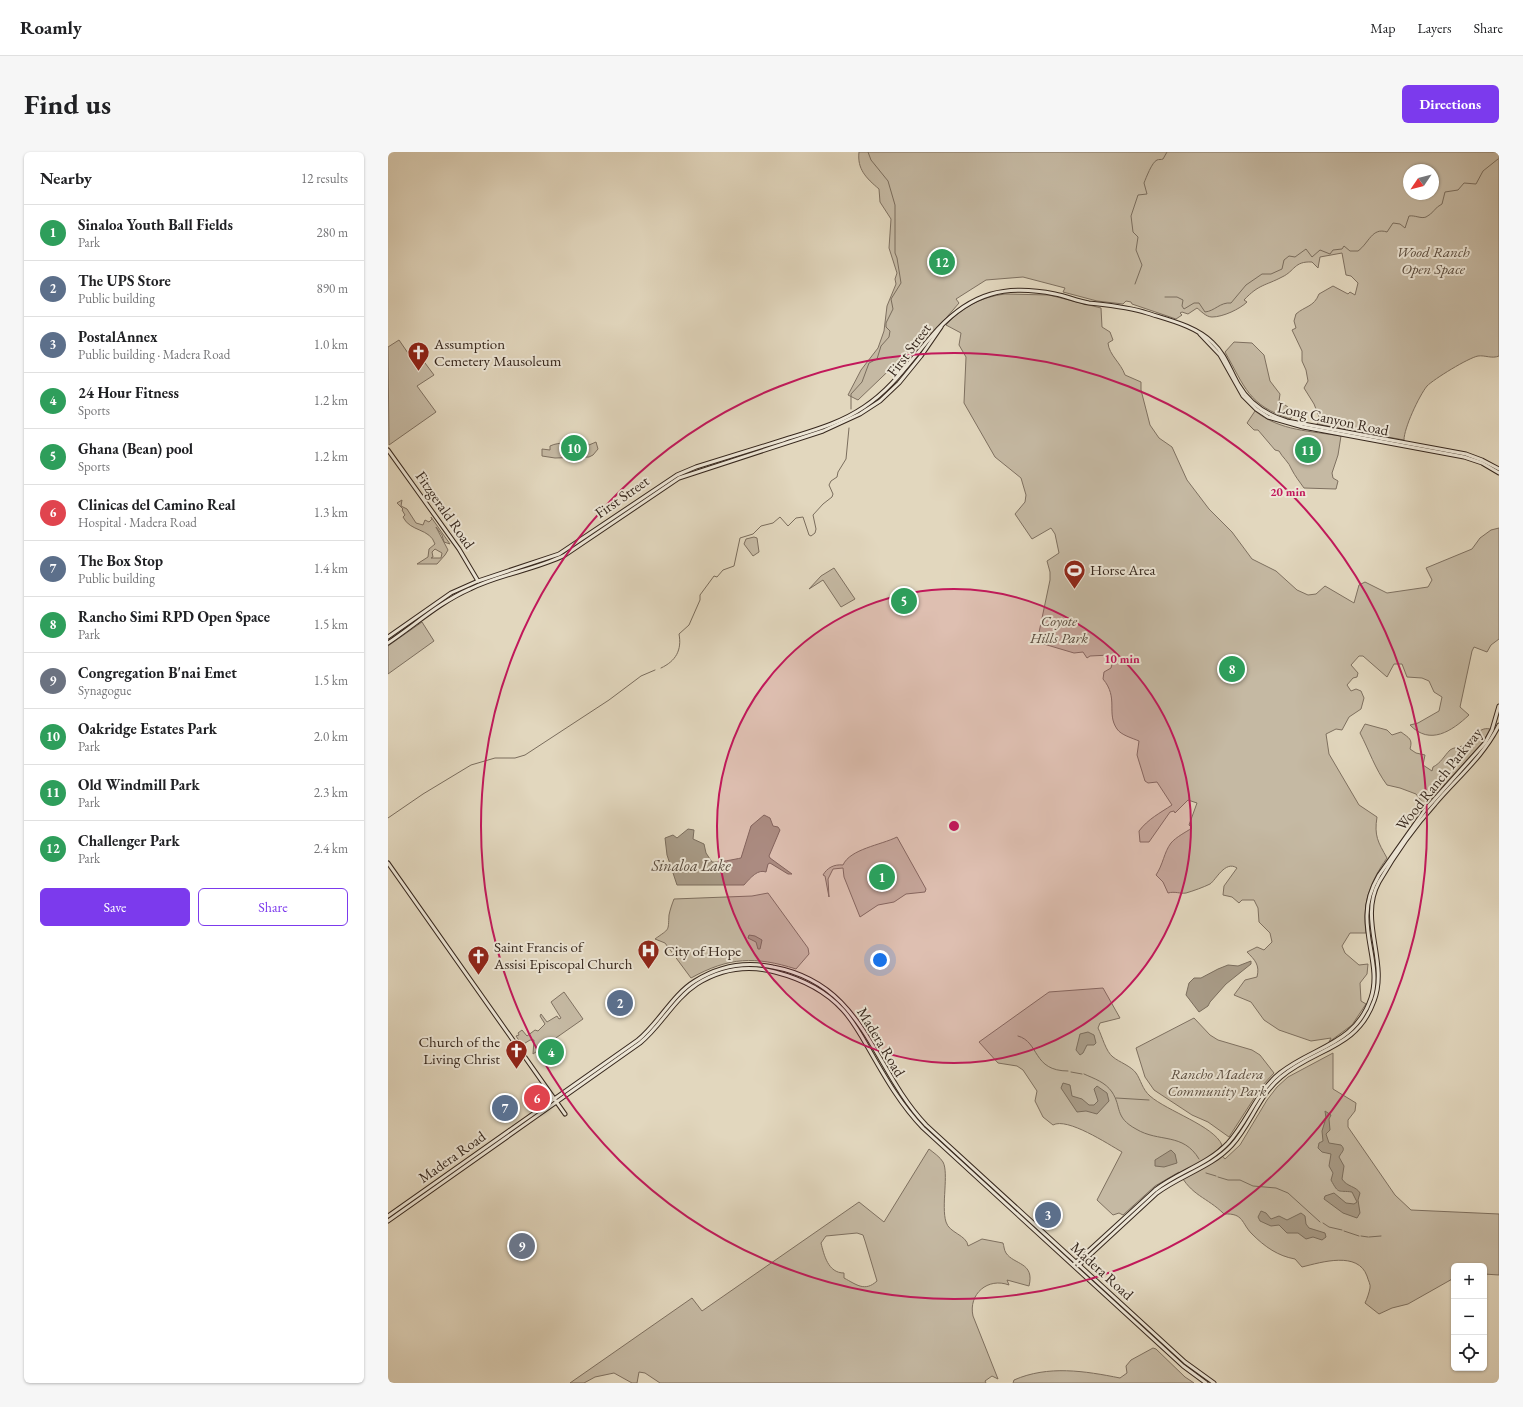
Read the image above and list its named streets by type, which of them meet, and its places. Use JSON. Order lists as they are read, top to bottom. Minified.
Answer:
{"streets":{"main road":["First Street","Long Canyon Road","Fitzgerald Road","Wood Ranch Parkway","Madera Road"]},"crossings":[["First Street","Long Canyon Road"],["First Street","Fitzgerald Road"],["Wood Ranch Parkway","Madera Road"]],"water":["Sinaloa Lake"],"parks":["Wood Ranch Open Space","Coyote Hills Park","Rancho Madera Community Park"],"places":{"church":["Assumption Cemetery Mausoleum","Saint Francis of Assisi Episcopal Church","Church of the Living Christ"],"sports":["Horse Area"],"hospital":["City of Hope"]},"north":"bottom left","page":{"header":"Roamly","nav":["Map","Layers","Share"],"buttons":["Directions",["Save","Share"]],"title":"Find us","heading":["Nearby","12 results"],"list":[{"mark":"1","name":"Sinaloa Youth Ball Fields","note":"Park","value":"280 m"},{"mark":"2","name":"The UPS Store","note":"Public building","value":"890 m"},{"mark":"3","name":"PostalAnnex","note":"Public building · Madera Road","value":"1.0 km"},{"mark":"4","name":"24 Hour Fitness","note":"Sports","value":"1.2 km"},{"mark":"5","name":"Ghana (Bean) pool","note":"Sports","value":"1.2 km"},{"mark":"6","name":"Clinicas del Camino Real","note":"Hospital · Madera Road","value":"1.3 km"},{"mark":"7","name":"The Box Stop","note":"Public building","value":"1.4 km"},{"mark":"8","name":"Rancho Simi RPD Open Space","note":"Park","value":"1.5 km"},{"mark":"9","name":"Congregation B'nai Emet","note":"Synagogue","value":"1.5 km"},{"mark":"10","name":"Oakridge Estates Park","note":"Park","value":"2.0 km"},{"mark":"11","name":"Old Windmill Park","note":"Park","value":"2.3 km"},{"mark":"12","name":"Challenger Park","note":"Park","value":"2.4 km"}],"pins":["12","10","11","5","8","1","2","4","6","7","3","9"],"map_buttons":["+","−"]},"rings":["20 min","10 min"]}
